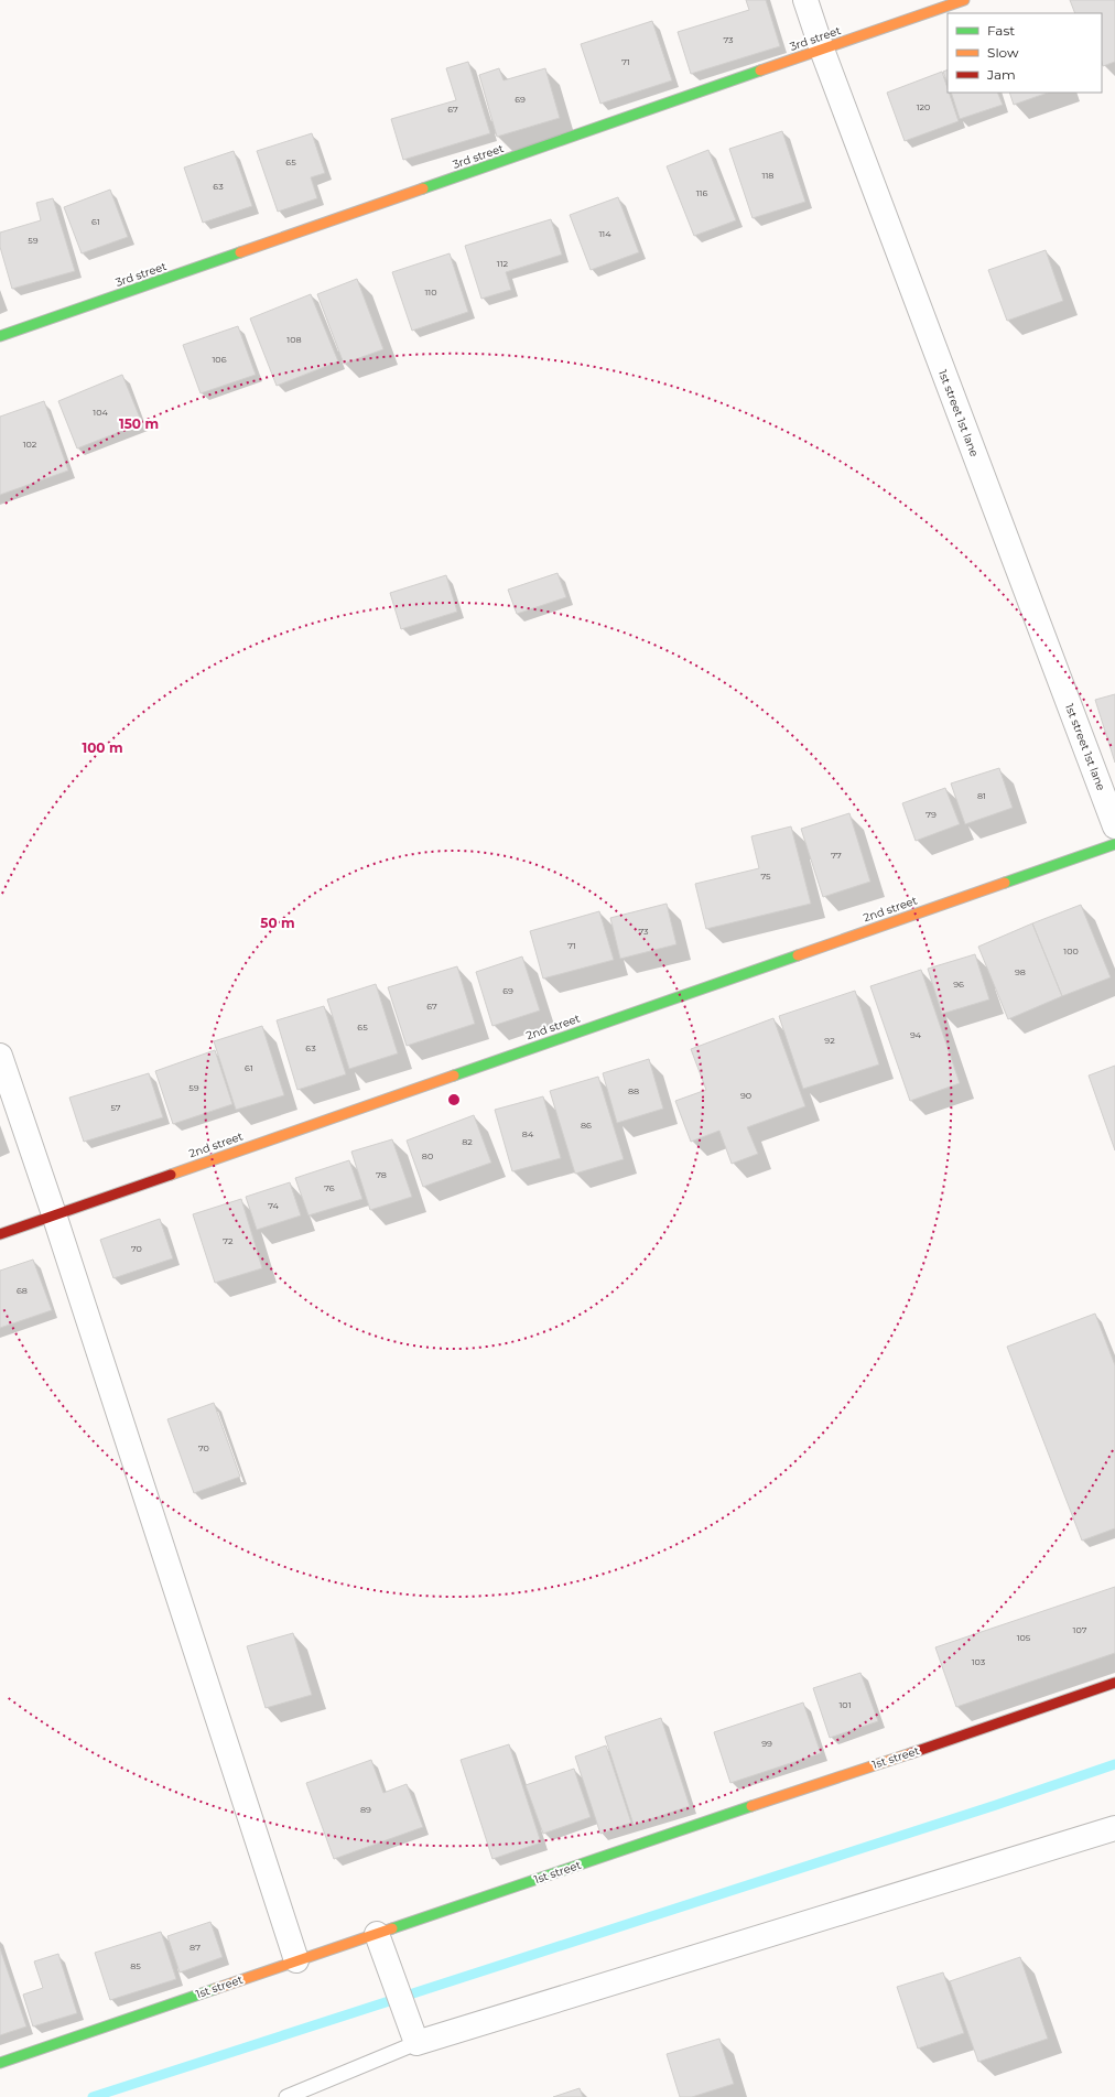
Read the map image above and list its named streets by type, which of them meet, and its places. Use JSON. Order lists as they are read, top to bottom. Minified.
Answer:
{"streets":{"street":["3rd street","1st street 1st lane","2nd street","1st street"]},"crossings":[["3rd street","1st street 1st lane"]],"house_numbers":["73","71","69","120","67","65","118","63","116","61","114","59","112","110","108","106","104","102","81","79","77","75","73","71","100","98","96","69","67","65","94","92","63","61","59","88","90","57","86","84","82","80","78","76","74","72","70","68","70","107","105","103","101","99","89","87","85"],"legend":["Fast","Slow","Jam"],"rings":["150 m","100 m","50 m"]}
